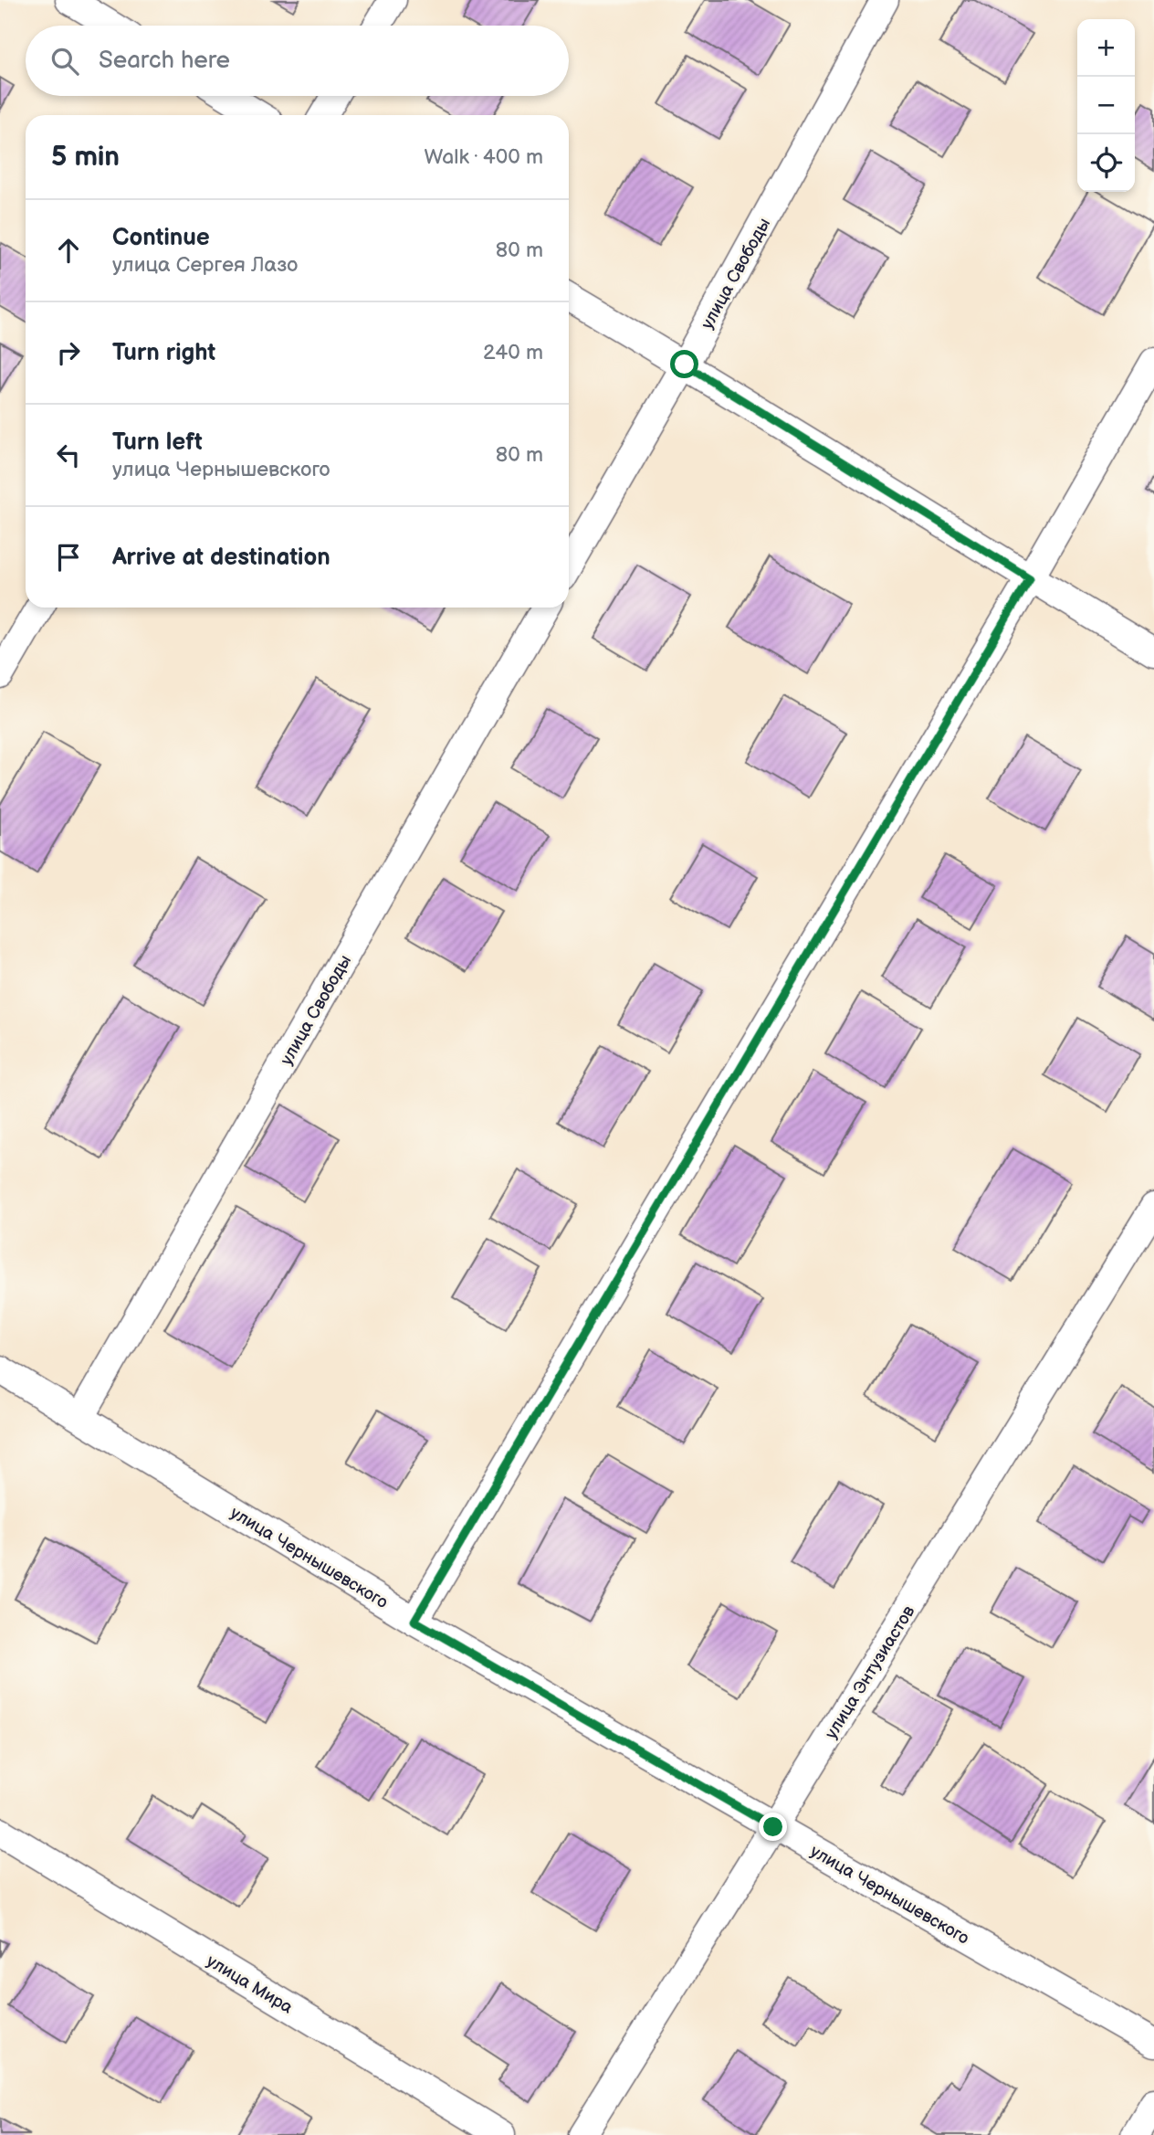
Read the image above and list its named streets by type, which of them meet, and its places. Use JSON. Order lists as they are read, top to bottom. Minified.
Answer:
{"streets":{"street":["улица Свободы","улица Чернышевского","улица Энтузиастов","улица Мира"]},"crossings":[["улица Свободы","улица Чернышевского"],["улица Чернышевского","улица Энтузиастов"]],"page":{"map_buttons":["+","−"],"search":"Search here","heading":["5 min","Walk · 400 m"],"list":[["Continue","улица Сергея Лазо","80 m"],["Turn right","240 m"],["Turn left","улица Чернышевского","80 m"],"Arrive at destination"]}}
